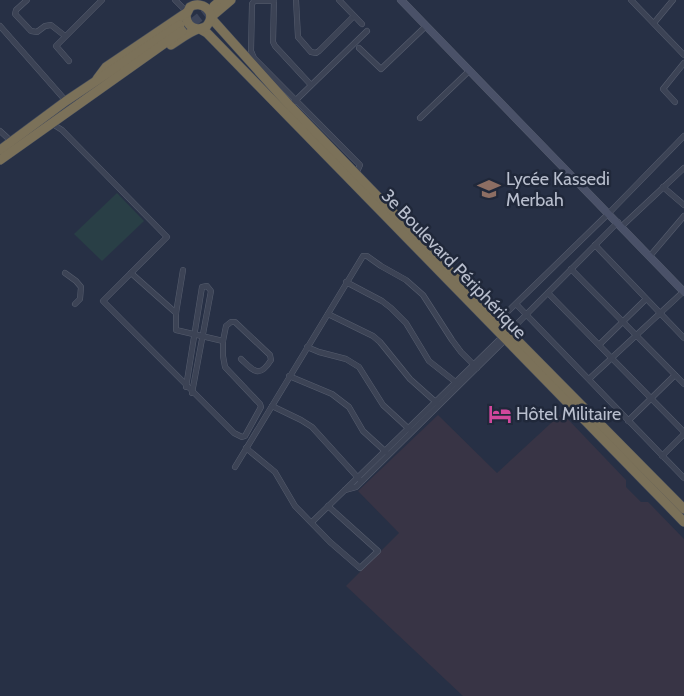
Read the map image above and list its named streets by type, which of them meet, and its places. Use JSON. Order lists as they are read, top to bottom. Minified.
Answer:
{"streets":{"highway":["3e Boulevard Périphérique"]},"places":{"school or university":["Lycée Kassedi Merbah"],"hotel":["Hôtel Militaire"]}}
